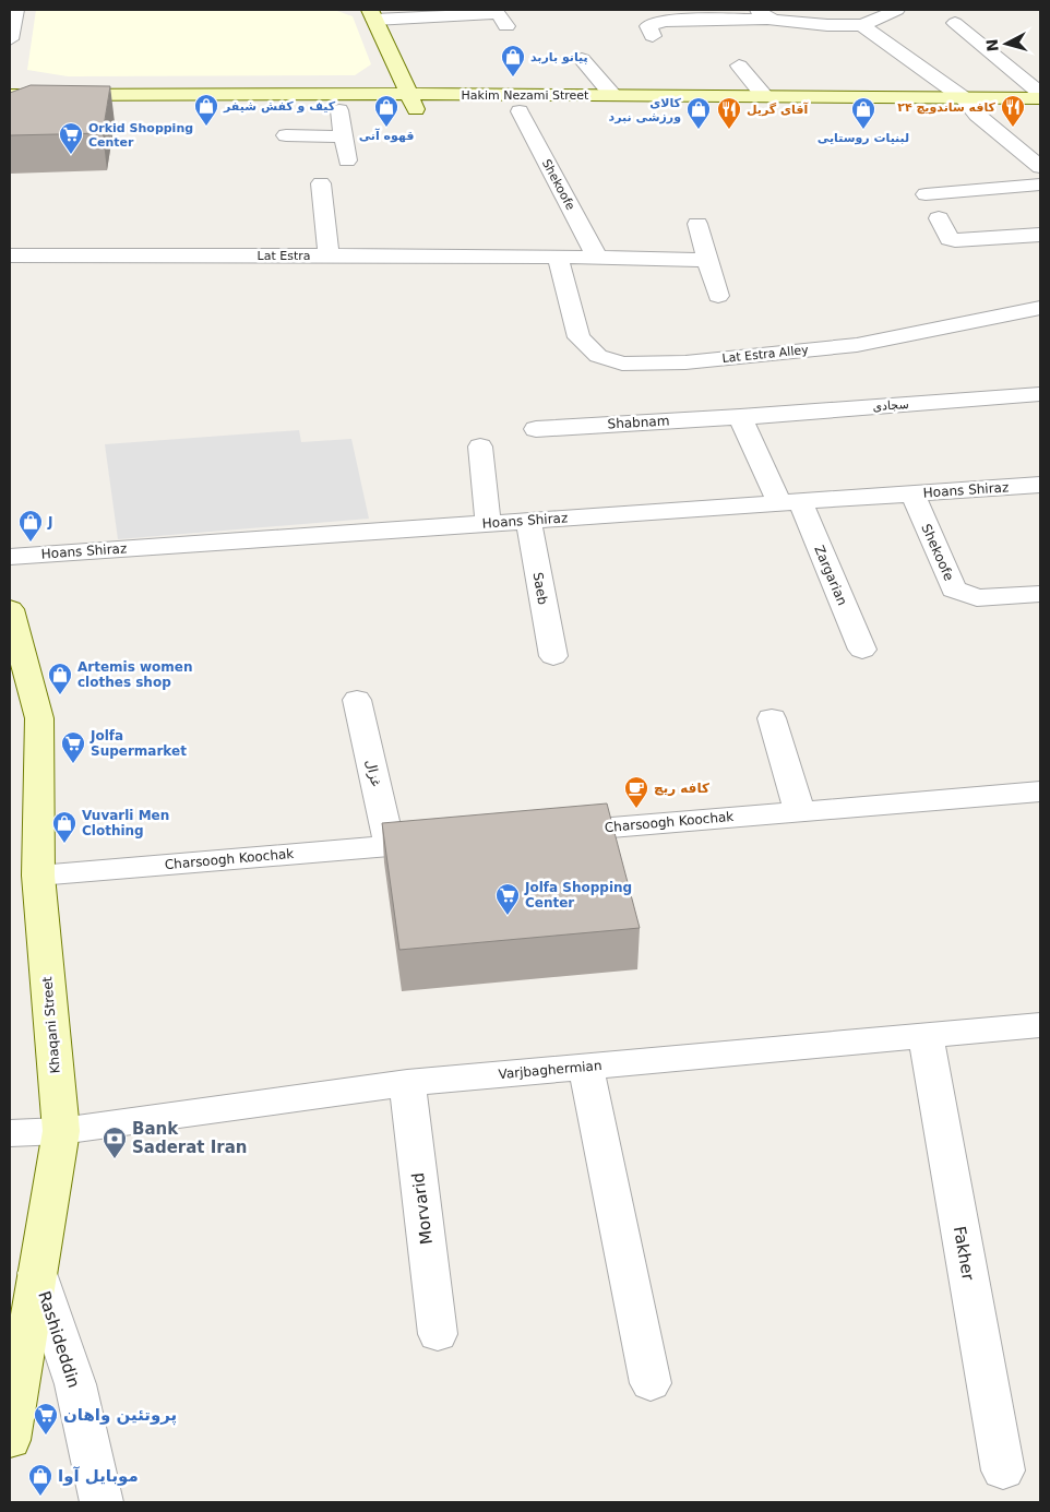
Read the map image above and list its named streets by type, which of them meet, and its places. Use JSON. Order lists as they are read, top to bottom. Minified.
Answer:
{"streets":{"main road":["Hakim Nezami Street","Khaqani Street"],"street":["Shekoofe","Lat Estra","Lat Estra Alley","سجادی","Shabnam","Hoans Shiraz","Zargarian","Saeb","غزال","Charsoogh Koochak","Varjbaghermian","Morvarid","Fakher","Rashideddin"]},"crossings":[["Hakim Nezami Street","Shekoofe"],["Shekoofe","Lat Estra"],["Shekoofe","Hoans Shiraz"],["Lat Estra","Lat Estra Alley"],["سجادی","Shabnam"],["سجادی","Zargarian"],["Shabnam","Zargarian"],["Hoans Shiraz","Zargarian"],["Hoans Shiraz","Saeb"],["غزال","Charsoogh Koochak"],["Charsoogh Koochak","Khaqani Street"],["Khaqani Street","Varjbaghermian"],["Khaqani Street","Rashideddin"],["Varjbaghermian","Morvarid"],["Varjbaghermian","Fakher"]],"places":{"shop":["پیانو باربد","کیف و کفش شیفر","قهوه آنی","کالای ورزشی نبرد","لبنیات روستایی","J","Artemis women clothes shop","Vuvarli Men Clothing","موبایل آوا"],"restaurant":["کافه ساندویچ ۲۴","آقای گریل"],"supermarket":["Orkid Shopping Center","Jolfa Supermarket","Jolfa Shopping Center","پروتئین واهان"],"cafe":["كافه ريچ"],"bank":["Bank Saderat Iran"]},"north":"left"}
